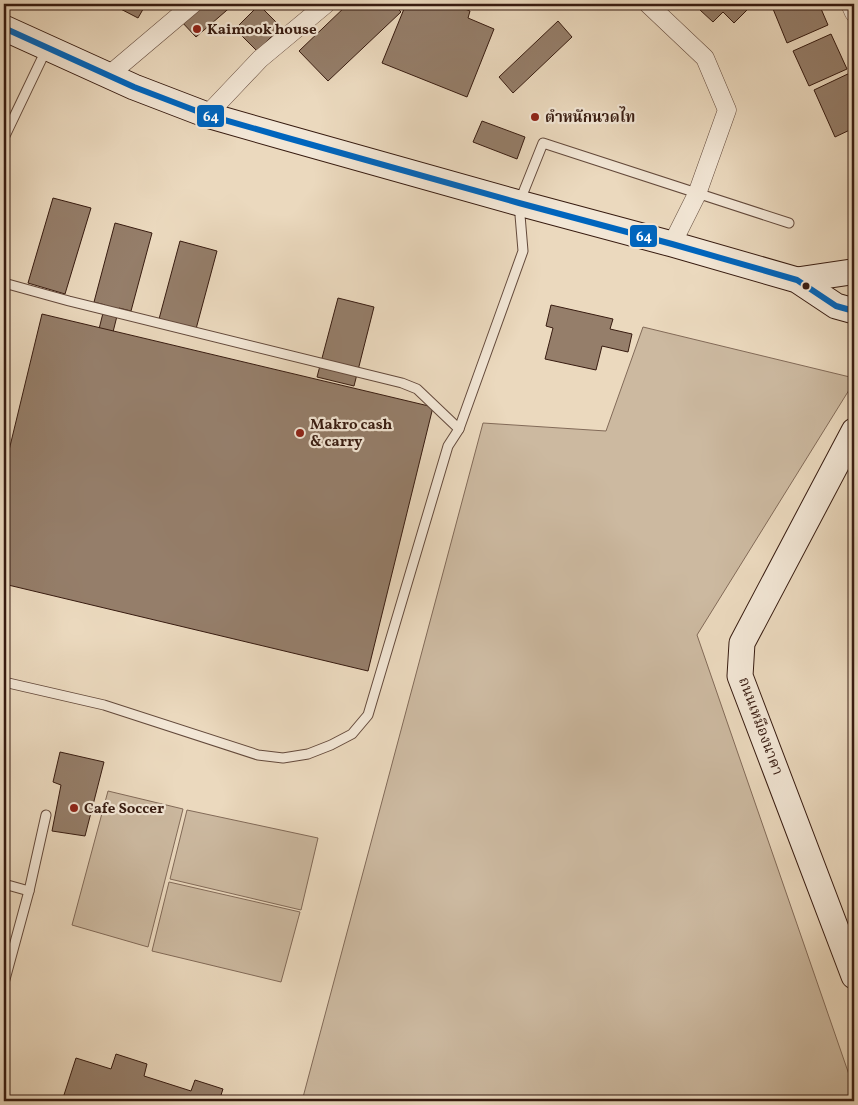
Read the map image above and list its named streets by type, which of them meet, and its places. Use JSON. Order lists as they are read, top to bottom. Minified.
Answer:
{"streets":{"main road":["ถนนเหมืองนาคา"]},"places":["Kaimook house","ตำหนักนวดไท","Makro cash & carry","Cafe Soccer"],"lines":["transit line 64"]}
